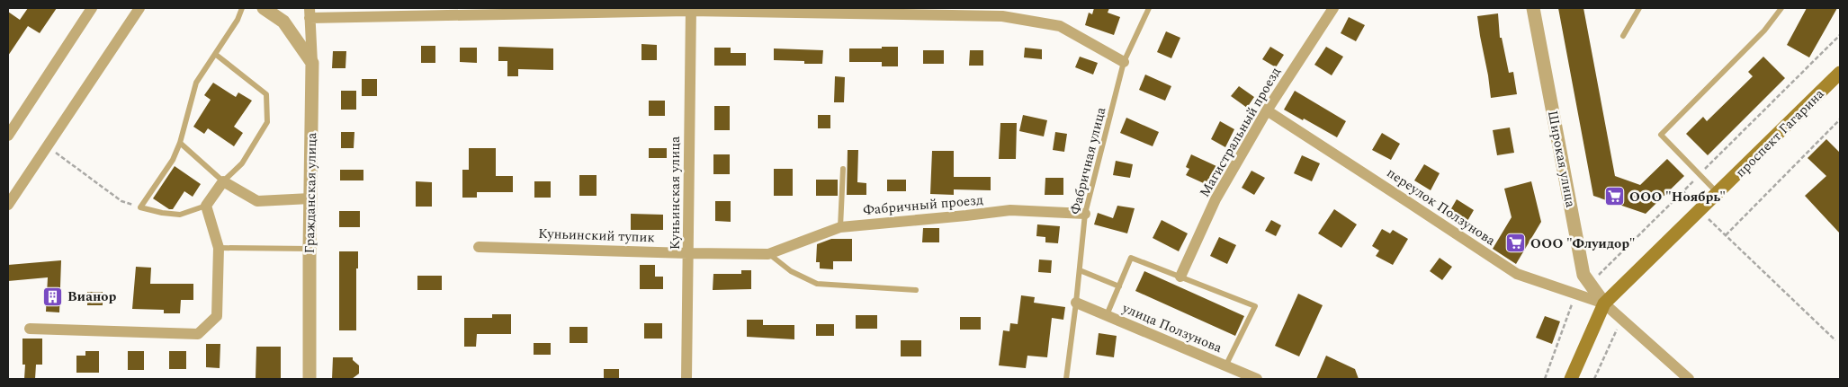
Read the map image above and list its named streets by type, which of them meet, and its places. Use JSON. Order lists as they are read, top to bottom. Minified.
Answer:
{"streets":{"main road":["проспект Гагарина"],"street":["Магистральный проезд","Широкая улица","Гражданская улица","Куньинская улица","Фабричный проезд","переулок Ползунова","Куньинский тупик","улица Ползунова"],"lane":["Фабричная улица"]},"crossings":[["Магистральный проезд","переулок Ползунова"],["проспект Гагарина","Широкая улица"],["проспект Гагарина","переулок Ползунова"],["Широкая улица","переулок Ползунова"],["Фабричная улица","Фабричный проезд"],["Фабричная улица","улица Ползунова"],["Куньинская улица","Куньинский тупик"],["Фабричный проезд","Куньинский тупик"]],"places":{"supermarket":["ООО \"Ноябрь\"","ООО \"Флуидор\""],"building":["Вианор"]}}
